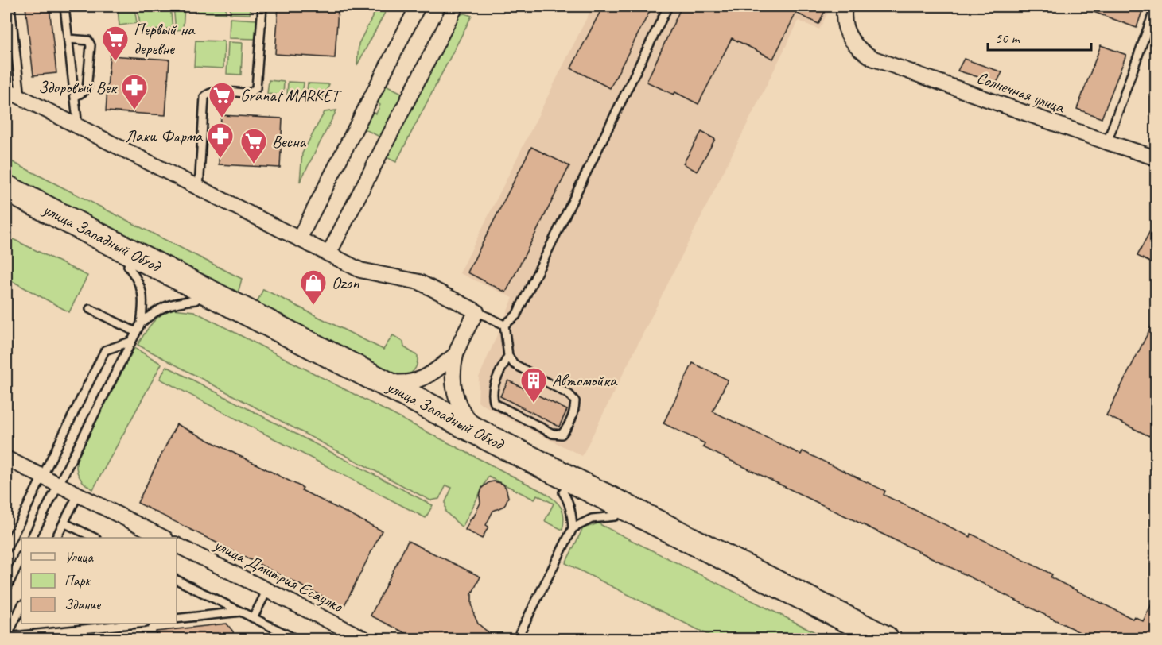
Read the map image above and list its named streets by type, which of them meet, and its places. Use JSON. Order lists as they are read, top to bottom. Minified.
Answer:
{"streets":{"highway":["улица Западный Обход"],"street":["Солнечная улица","улица Дмитрия Есаулко"]},"places":{"supermarket":["Первый на деревне","Granat MARKET","Весна"],"pharmacy":["Здоровый Век","Лаки Фарма"],"shop":["Ozon"],"building":["Автомойка"]},"legend":["Улица","Парк","Здание"],"scale_bar":"50 m"}
